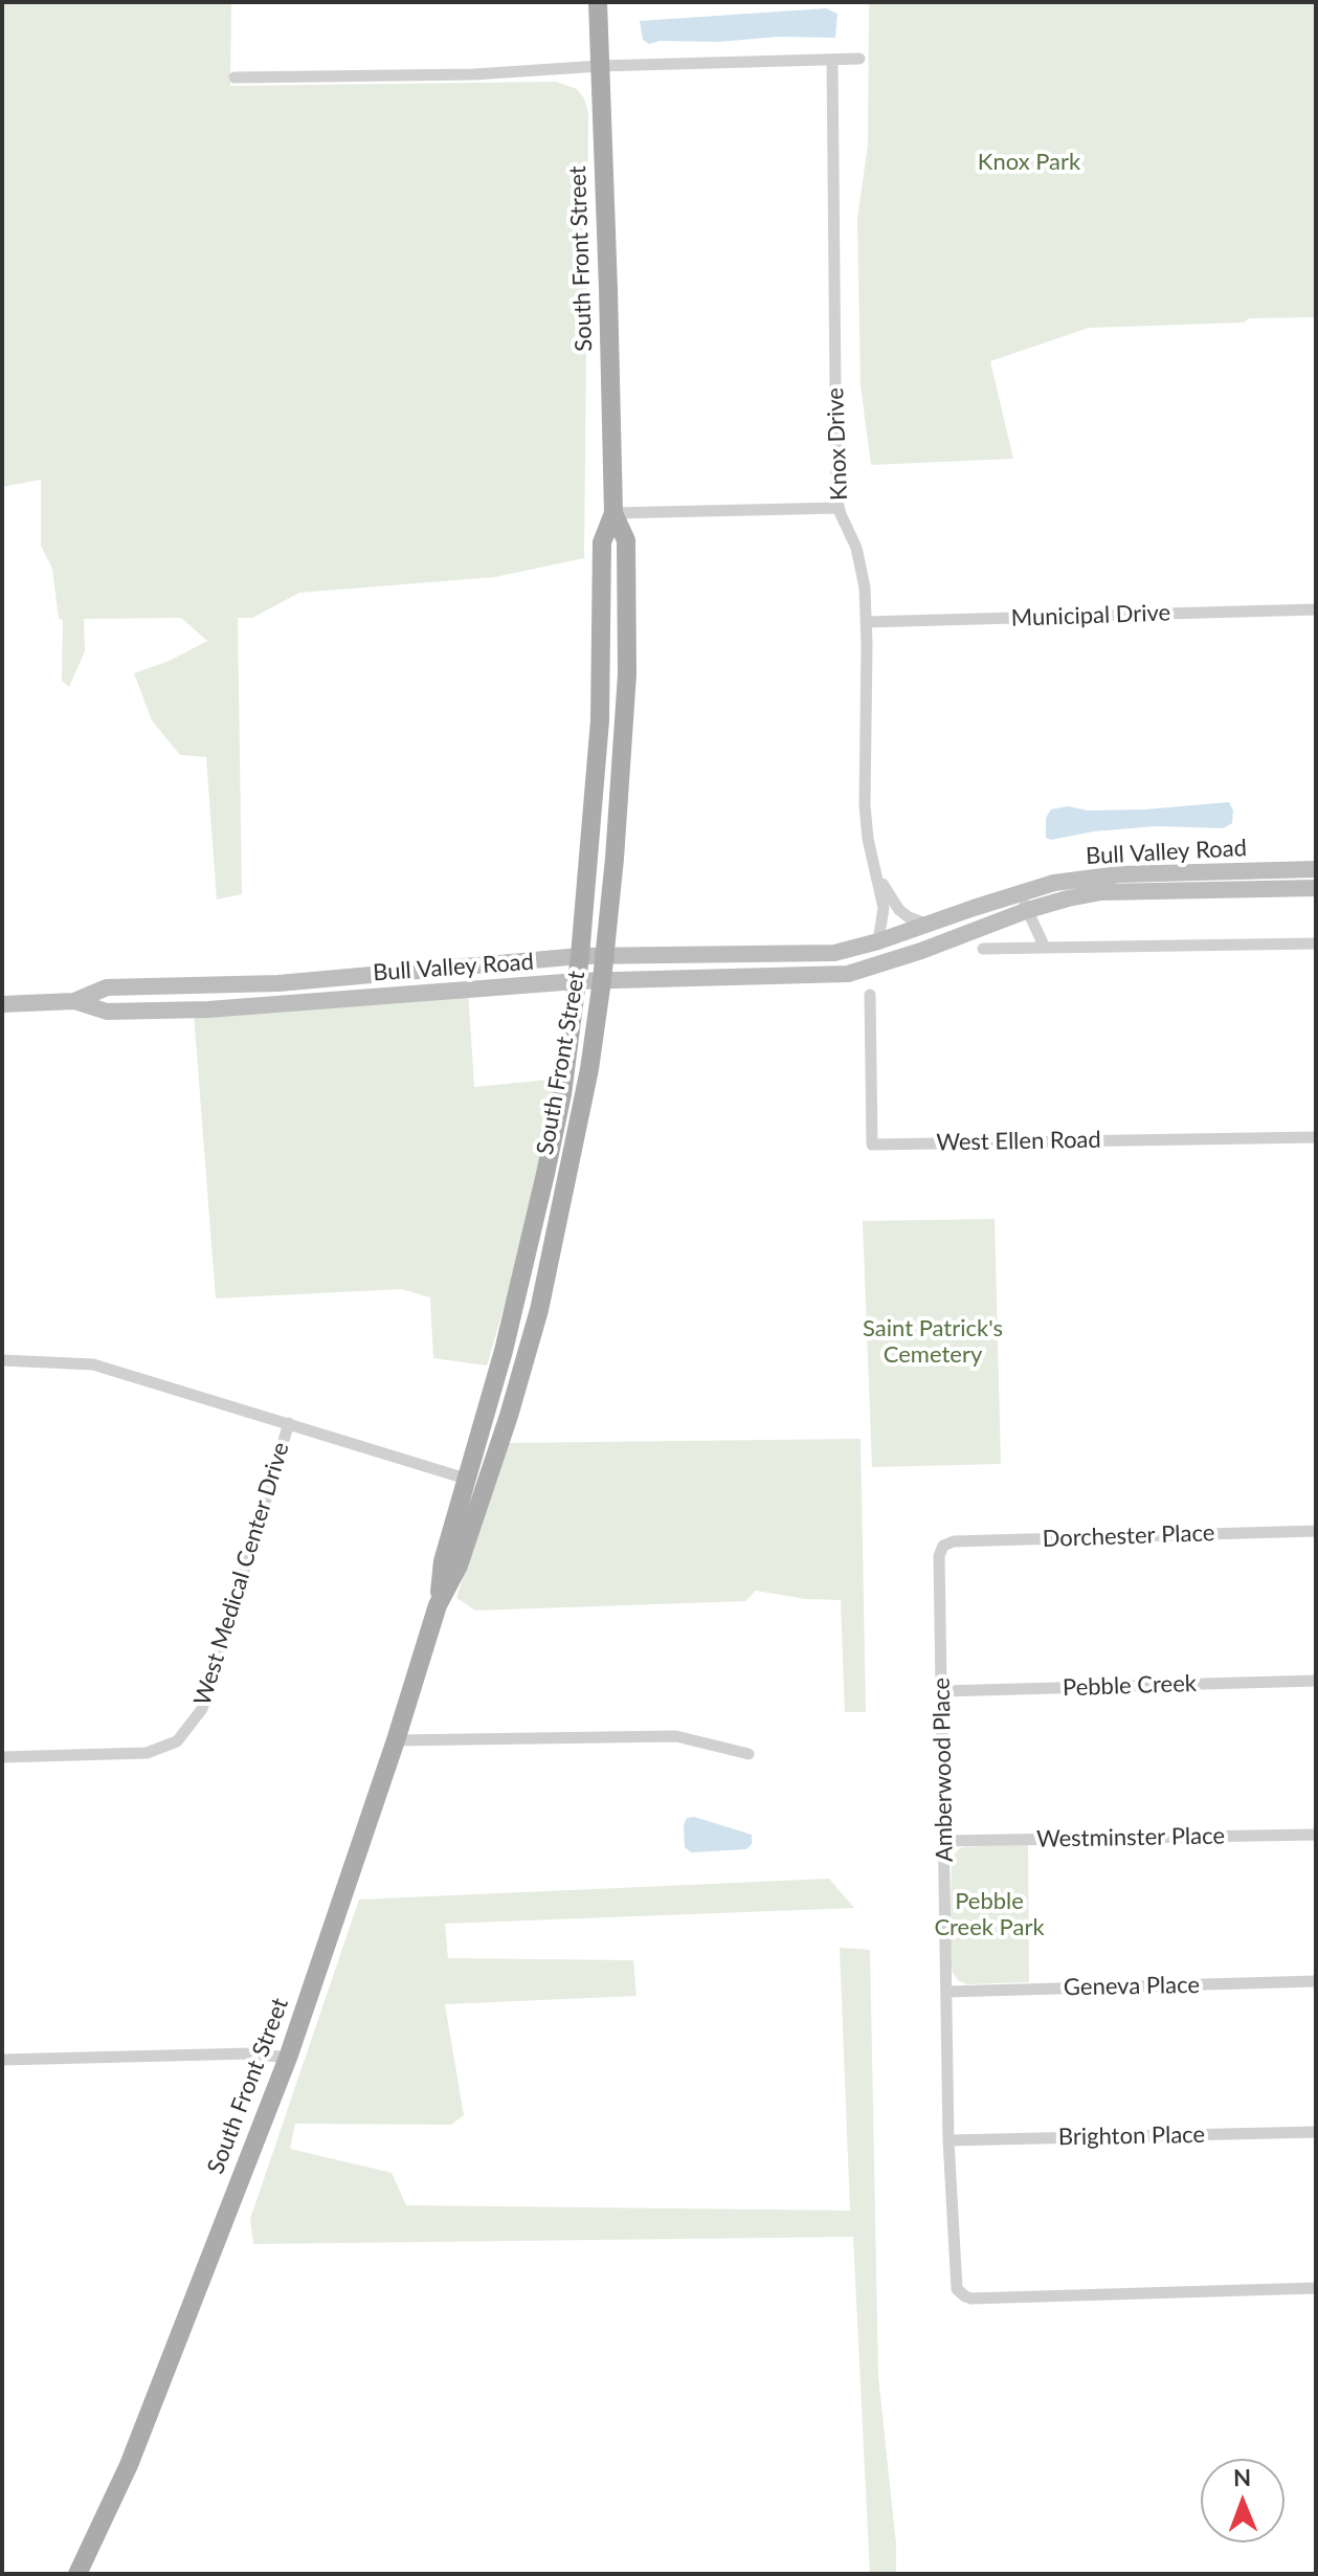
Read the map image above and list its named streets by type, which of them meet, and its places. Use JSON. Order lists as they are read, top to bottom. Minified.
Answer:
{"streets":{"main road":["South Front Street"],"street":["Knox Drive","Municipal Drive","Bull Valley Road","West Ellen Road","Dorchester Place","West Medical Center Drive","Pebble Creek","Amberwood Place","Westminster Place","Geneva Place","Brighton Place"]},"crossings":[["South Front Street","Bull Valley Road"],["South Front Street","West Medical Center Drive"],["Knox Drive","Municipal Drive"],["Knox Drive","Bull Valley Road"],["Dorchester Place","Amberwood Place"],["Pebble Creek","Amberwood Place"],["Amberwood Place","Westminster Place"],["Amberwood Place","Geneva Place"],["Amberwood Place","Brighton Place"]],"parks":["Knox Park","Saint Patrick's Cemetery","Pebble Creek Park"],"north":"top"}
